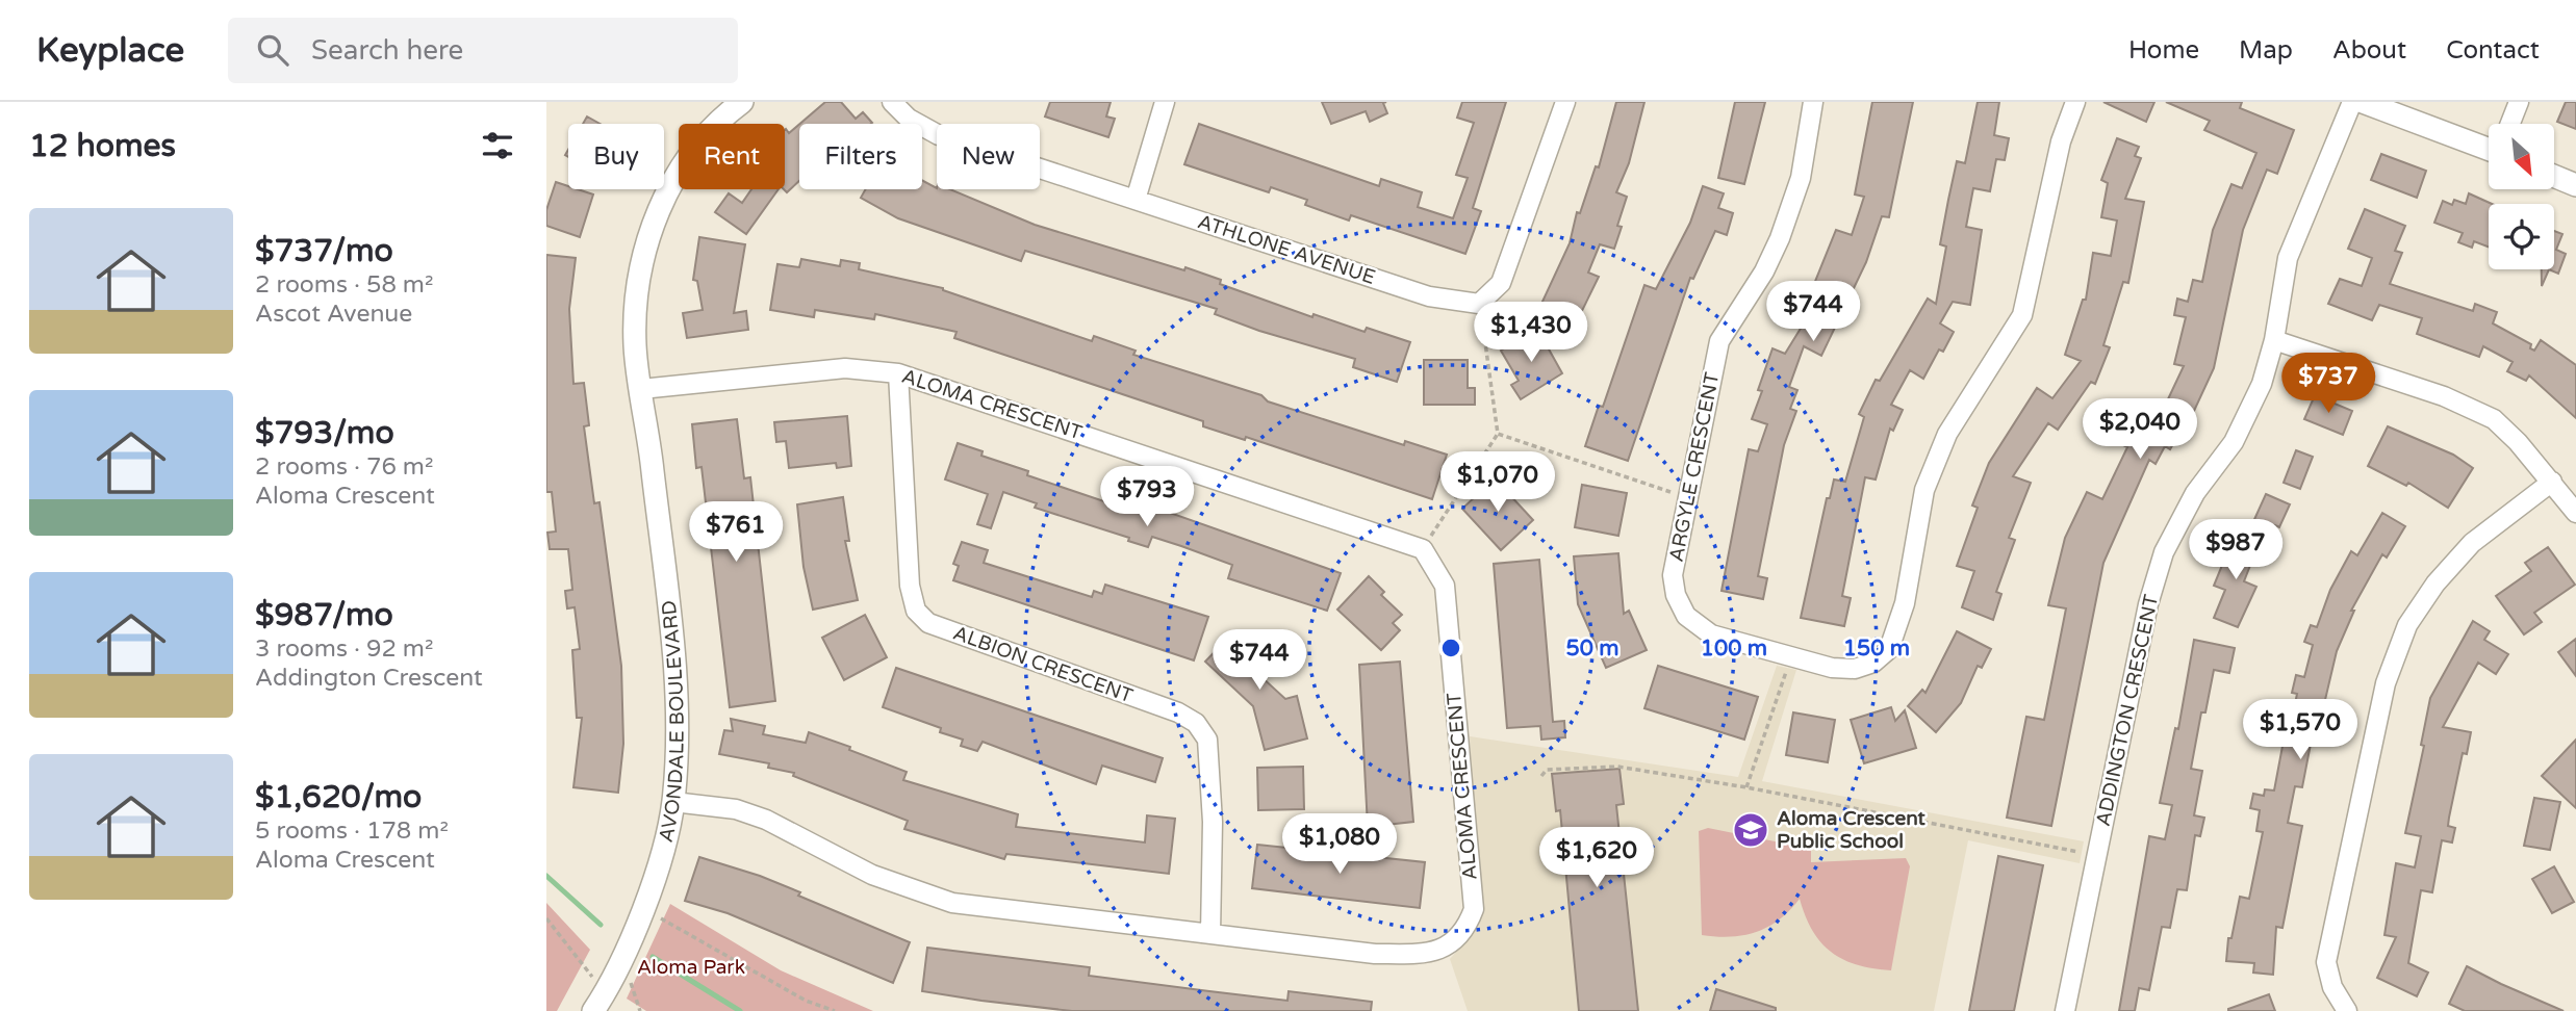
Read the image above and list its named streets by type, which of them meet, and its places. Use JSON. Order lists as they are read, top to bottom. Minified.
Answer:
{"streets":{"street":["ATHLONE AVENUE","ALOMA CRESCENT","ARGYLE CRESCENT","ALBION CRESCENT","ADDINGTON CRESCENT","AVONDALE BOULEVARD"]},"crossings":[["ALOMA CRESCENT","ALBION CRESCENT"],["ALOMA CRESCENT","AVONDALE BOULEVARD"]],"parks":["Aloma Park"],"places":{"school or university":["Aloma Crescent Public School"]},"north":"bottom right","page":{"header":"Keyplace","search":"Search here","nav":["Home","Map","About","Contact"],"heading":"12 homes","chip":["Buy","Rent","Filters","New"],"list":[{"name":"$737/mo","note":"2 rooms · 58 m² · Ascot Avenue"},{"name":"$793/mo","note":"2 rooms · 76 m² · Aloma Crescent"},{"name":"$987/mo","note":"3 rooms · 92 m² · Addington Crescent"},{"name":"$1,620/mo","note":"5 rooms · 178 m² · Aloma Crescent"}],"price":["$744","$1,430","$737","$2,040","$1,070","$793","$761","$987","$744","$1,570","$1,080","$1,620"]},"rings":["50 m","100 m","150 m"]}
